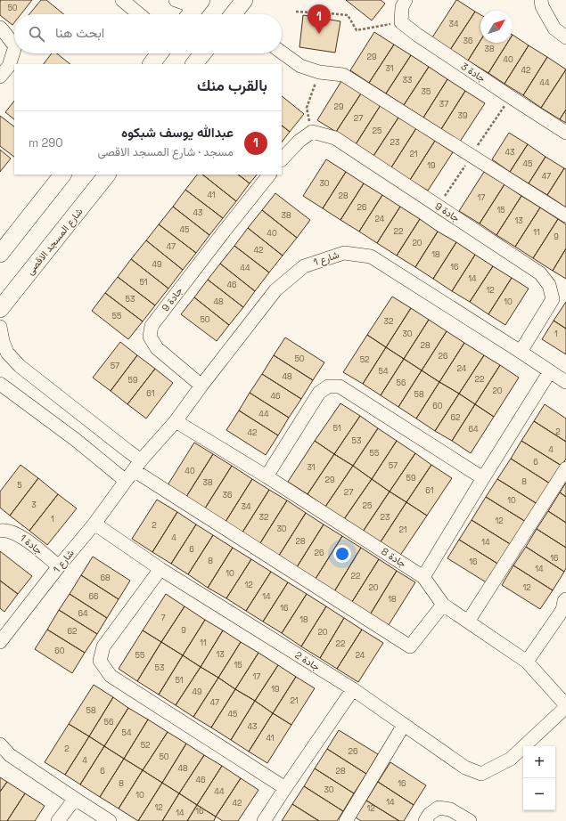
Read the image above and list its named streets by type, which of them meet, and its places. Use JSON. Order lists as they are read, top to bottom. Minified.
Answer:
{"streets":{"main road":["شارع المسجد الاقصى"],"street":["جادة 3","جادة 9","شارع 1","جادة 1","جادة 8","جادة 2"]},"crossings":[["جادة 9","شارع 1"],["شارع 1","جادة 1"],["شارع 1","جادة 8"],["شارع 1","جادة 2"]],"house_numbers":["50","34","36","38","29","40","31","42","33","44","35","37","29","39","27","25","23","43","21","45","19","47","30","41","28","17","26","15","43","38","24","13","45","22","11","40","9","20","47","42","18","49","16","44","14","51","46","12","53","48","10","55","50","32","30","1","28","26","50","52","57","24","54","48","22","59","56","20","61","58","46","60","44","62","51","64","2","42","53","4","55","6","57","31","40","59","29","8","38","5","61","27","36","10","3","25","34","32","23","1","12","2","30","21","4","28","14","6","26","16","8","16","14","10","22","68","12","20","12","66","14","18","16","64","7","18","9","62","20","11","22","60","13","55","24","15","53","17","51","19","49","21","47","58","45","56","43","54","41","52","2","26","50","4","48","6","28","46","8","16","30","44","10","14","42","12","12","16","14"],"north":"top right","page":{"pins":"1","search":"ابحث هنا","heading":"بالقرب منك","list":[{"mark":"1","name":"عبدالله يوسف شبكوه","note":"مسجد · شارع المسجد الاقصى","value":"290 m"}],"map_buttons":["+","−"]}}
